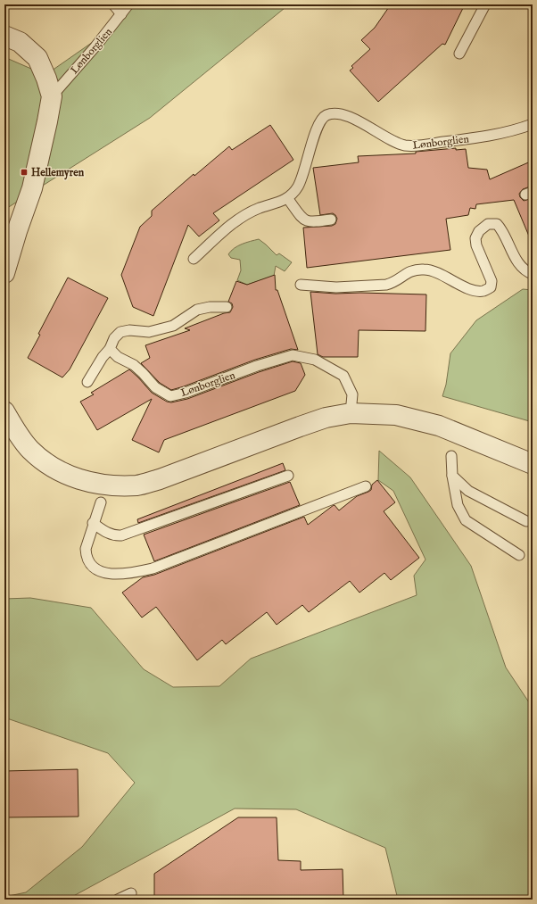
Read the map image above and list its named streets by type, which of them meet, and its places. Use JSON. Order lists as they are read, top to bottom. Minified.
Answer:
{"streets":{"lane":["Lønborglien"]},"places":{"transit":["Hellemyren"]}}
